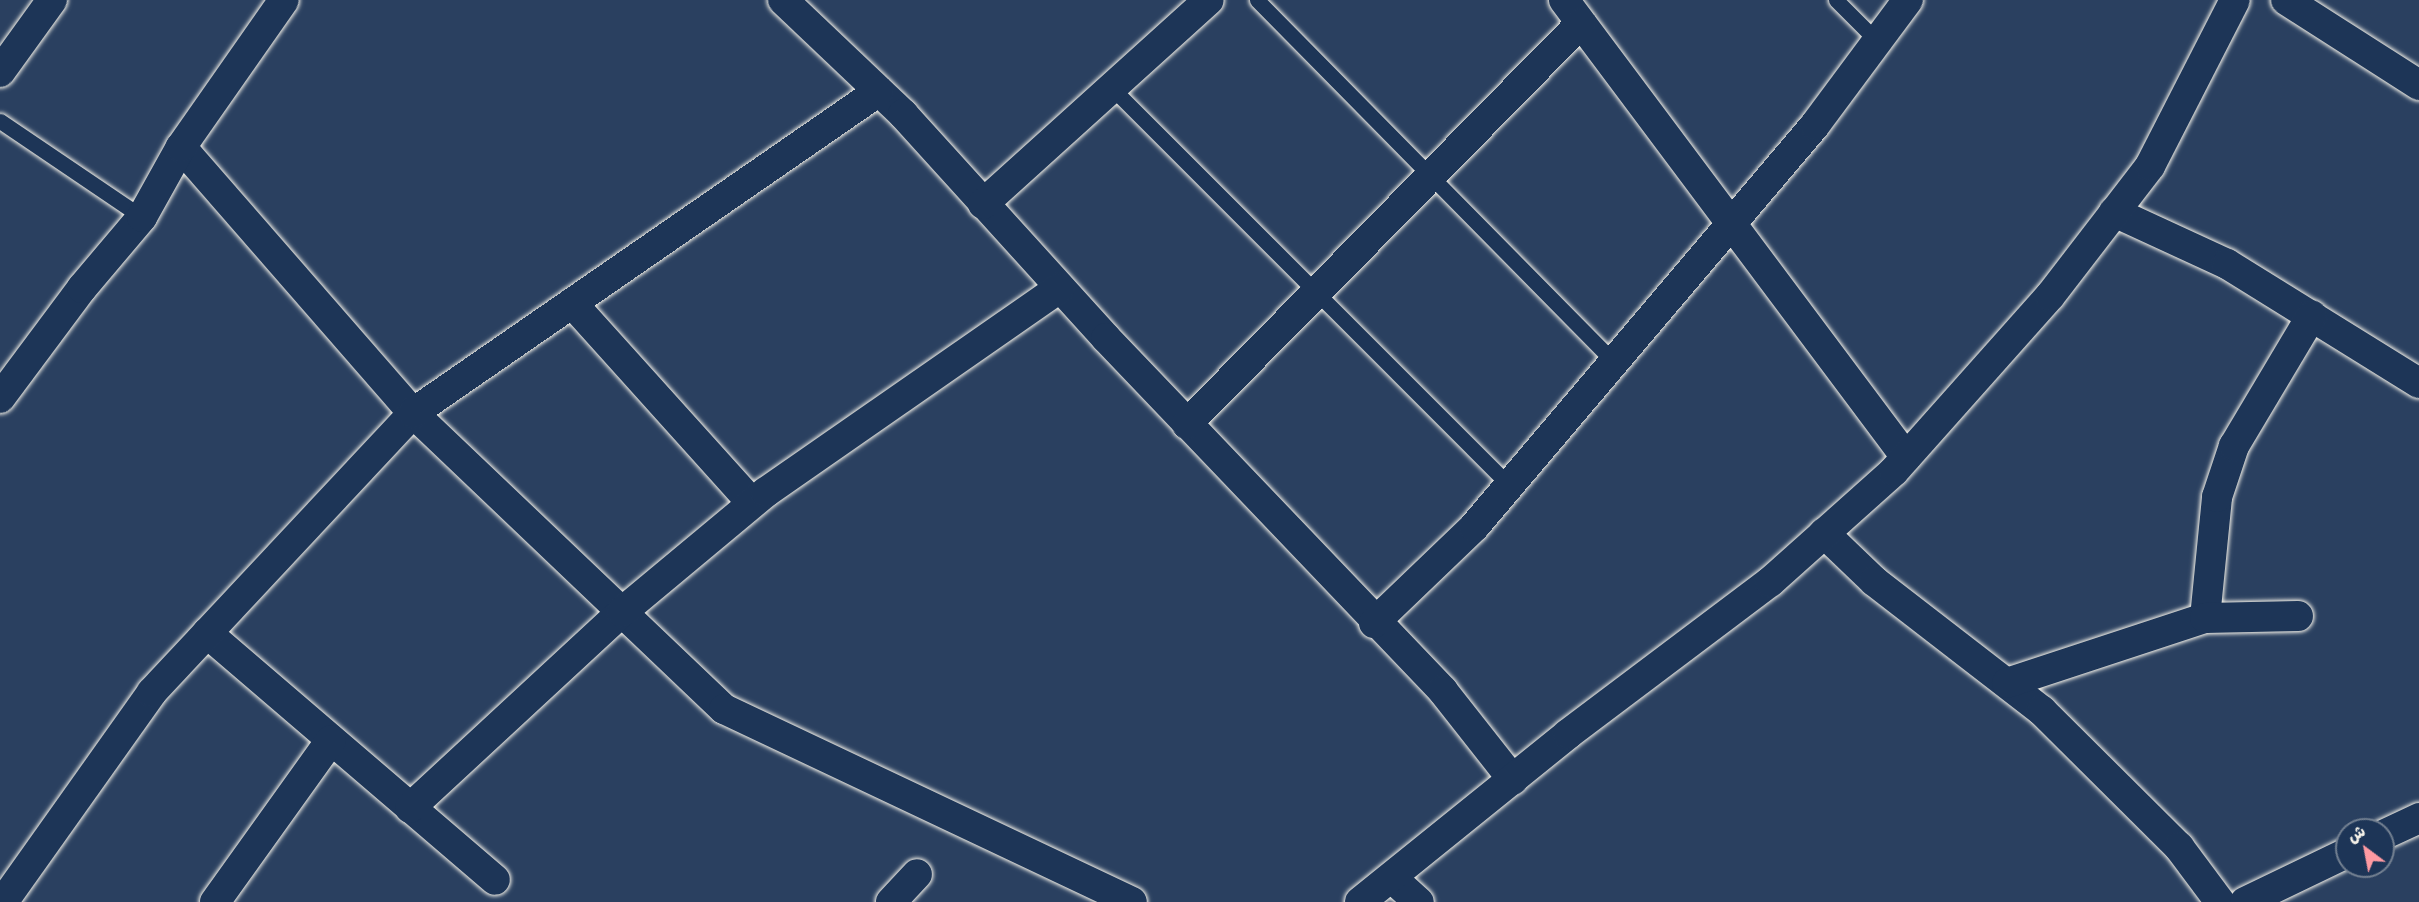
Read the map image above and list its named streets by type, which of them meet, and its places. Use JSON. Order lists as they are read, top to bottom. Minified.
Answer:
{"north":"top left"}
